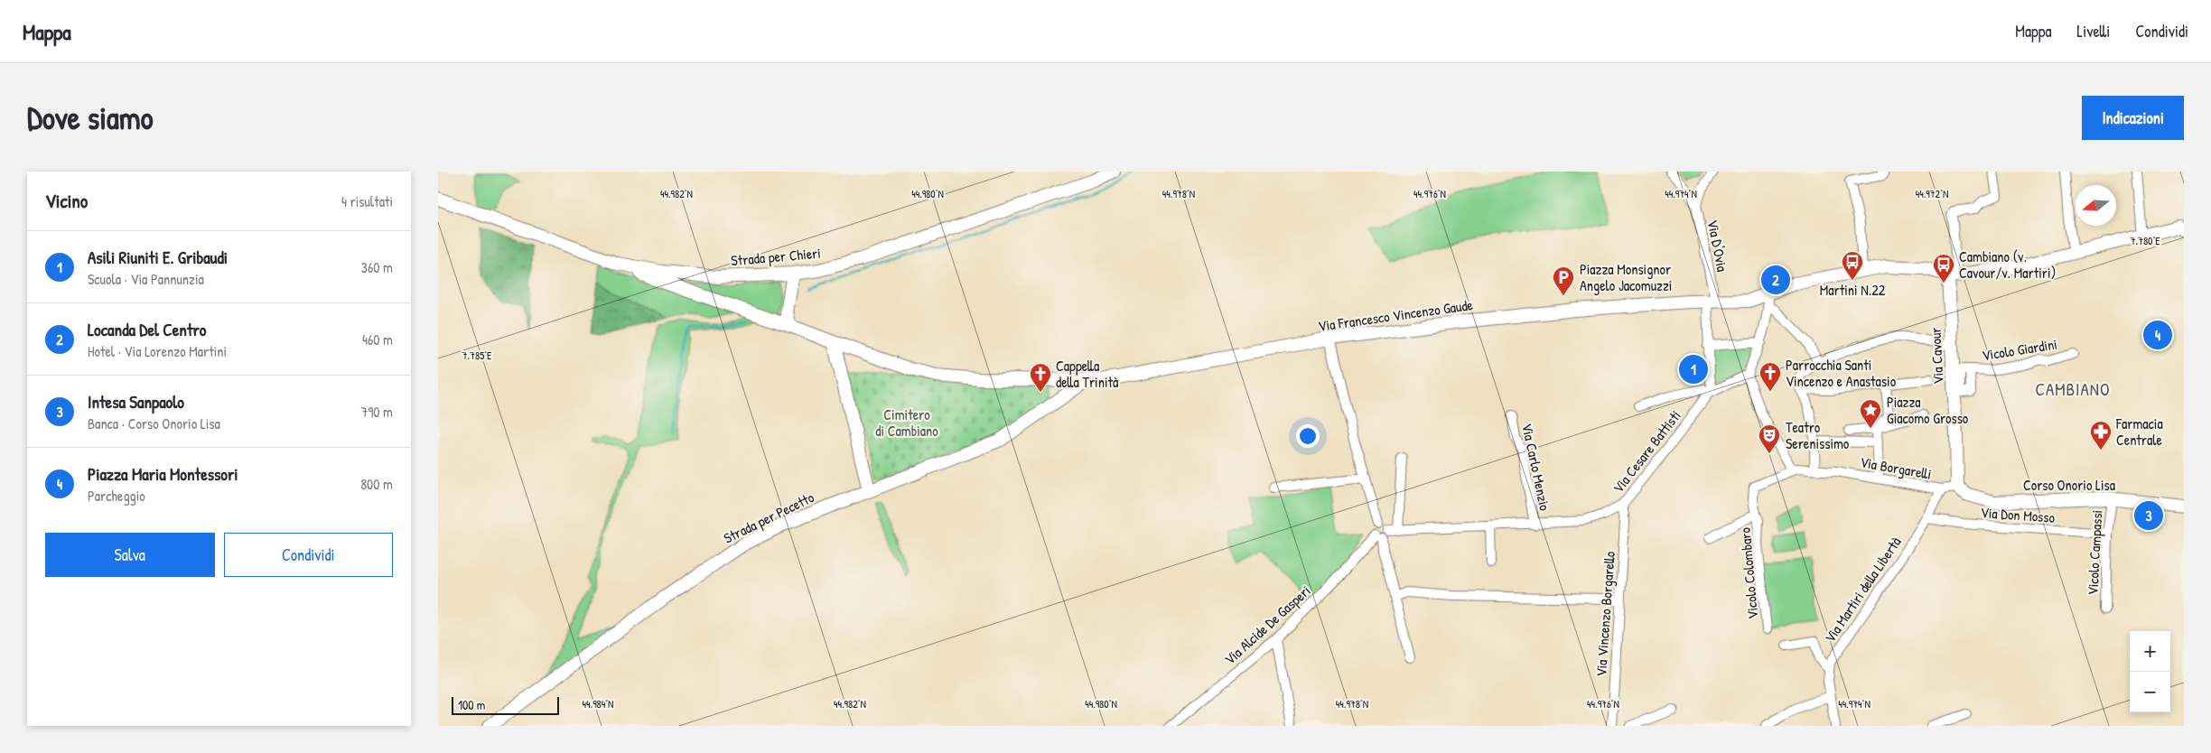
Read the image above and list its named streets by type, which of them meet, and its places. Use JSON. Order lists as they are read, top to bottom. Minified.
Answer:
{"streets":{"street":["Via D'Ovia","Strada per Chieri","Via Francesco Vincenzo Gaude","Vicolo Giardini","Via Cavour","Via Cesare Battisti","Via Carlo Menzio","Via Borgarelli","Corso Onorio Lisa","Via Don Mosso","Strada per Pecetto","Vicolo Campassi","Vicolo Colombaro","Via Martiri della Libertà","Via Vincenzo Borgarello","Via Alcide De Gasperi"]},"crossings":[["Via D'Ovia","Via Francesco Vincenzo Gaude"],["Via D'Ovia","Via Cesare Battisti"],["Strada per Chieri","Via Francesco Vincenzo Gaude"],["Via Francesco Vincenzo Gaude","Via Cavour"],["Via Francesco Vincenzo Gaude","Strada per Pecetto"],["Vicolo Giardini","Via Cavour"],["Via Cavour","Corso Onorio Lisa"],["Via Cesare Battisti","Via Carlo Menzio"],["Via Cesare Battisti","Via Vincenzo Borgarello"],["Via Cesare Battisti","Via Alcide De Gasperi"],["Via Borgarelli","Vicolo Colombaro"],["Via Borgarelli","Via Martiri della Libertà"],["Corso Onorio Lisa","Vicolo Campassi"],["Via Don Mosso","Vicolo Campassi"],["Via Don Mosso","Via Martiri della Libertà"]],"districts":["CAMBIANO"],"parks":["Cimitero di Cambiano"],"places":{"bus stop":["Martini N.22","Cambiano (v. Cavour/v. Martiri)"],"parking":["Piazza Monsignor Angelo Jacomuzzi"],"church":["Parrocchia Santi Vincenzo e Anastasio","Cappella della Trinità"],"place":["Piazza Giacomo Grosso"],"pharmacy":["Farmacia Centrale"],"theatre":["Teatro Serenissimo"]},"scale_bar":"100 m","north":"left","page":{"header":"Mappa","nav":["Mappa","Livelli","Condividi"],"buttons":["Indicazioni",["Salva","Condividi"]],"title":"Dove siamo","heading":["Vicino","4 risultati"],"list":[{"mark":"1","name":"Asili Riuniti E. Gribaudi","note":"Scuola · Via Pannunzia","value":"360 m"},{"mark":"2","name":"Locanda Del Centro","note":"Hotel · Via Lorenzo Martini","value":"460 m"},{"mark":"3","name":"Intesa Sanpaolo","note":"Banca · Corso Onorio Lisa","value":"790 m"},{"mark":"4","name":"Piazza Maria Montessori","note":"Parcheggio","value":"800 m"}],"pins":["2","4","1","3"],"map_buttons":["+","−"],"scale":"100 m"},"coordinates":["44.982°N","44.980°N","44.978°N","44.976°N","44.974°N","44.972°N","7.780°E","7.785°E","44.984°N"]}
